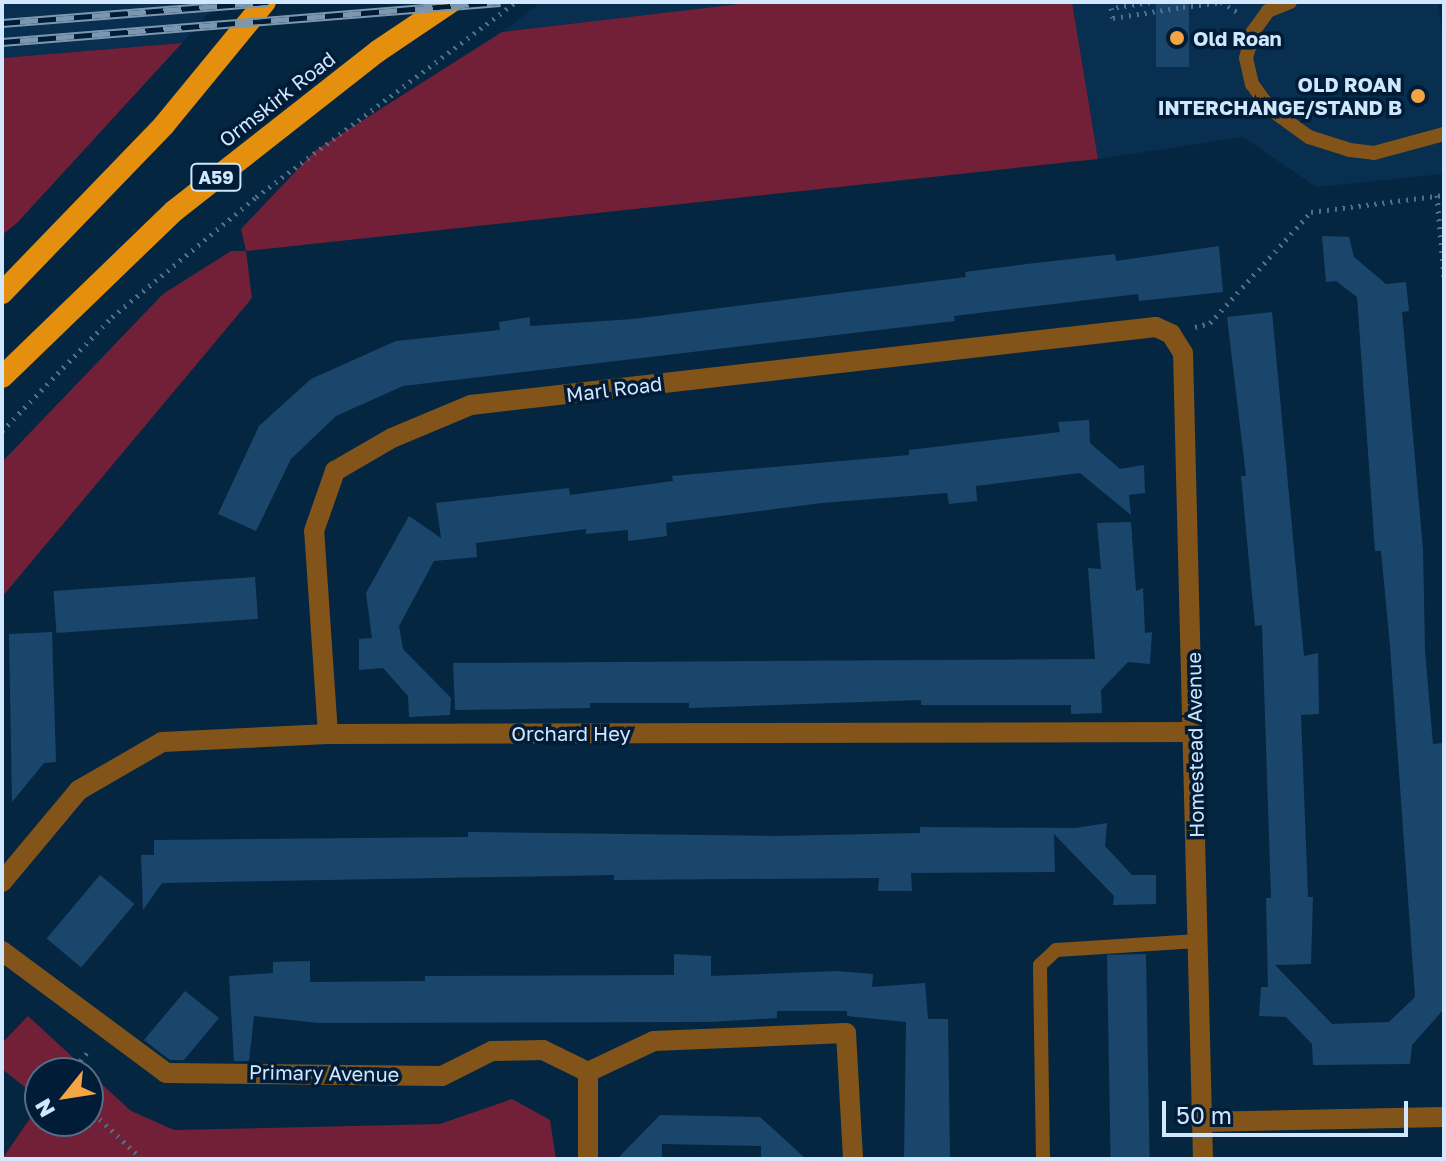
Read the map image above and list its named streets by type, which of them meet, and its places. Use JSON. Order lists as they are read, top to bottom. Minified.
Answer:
{"streets":{"highway":["Ormskirk Road","A59"],"street":["Marl Road","Orchard Hey","Homestead Avenue","Primary Avenue"]},"crossings":[["Marl Road","Orchard Hey"],["Marl Road","Homestead Avenue"],["Orchard Hey","Homestead Avenue"]],"places":["Old Roan","OLD ROAN INTERCHANGE/STAND B"],"scale_bar":"50 m","north":"bottom left"}
